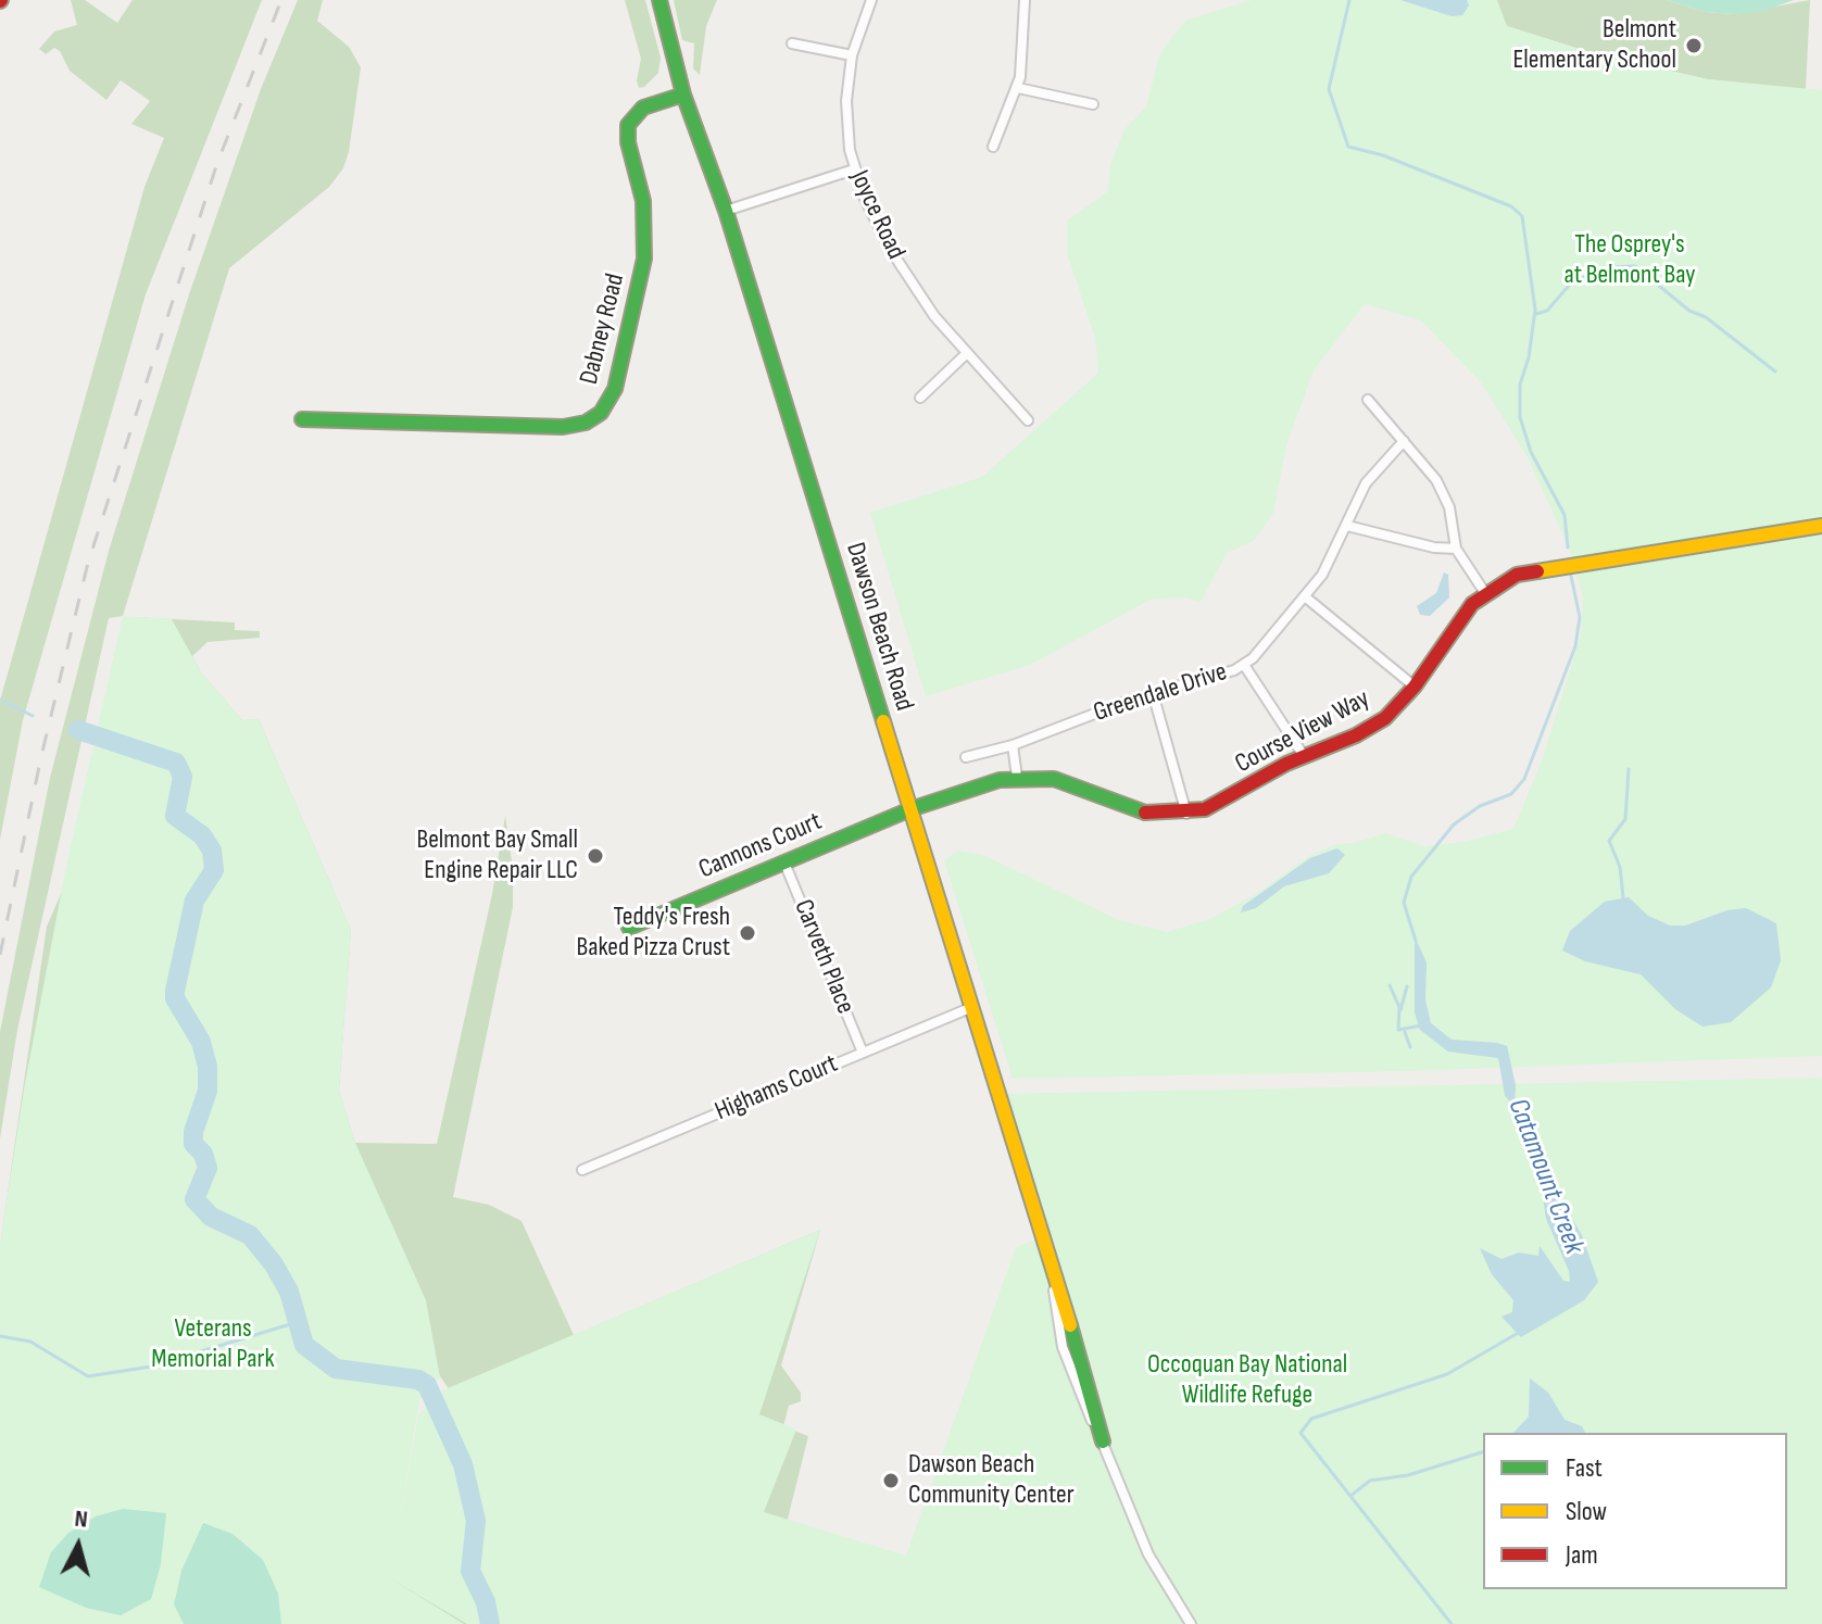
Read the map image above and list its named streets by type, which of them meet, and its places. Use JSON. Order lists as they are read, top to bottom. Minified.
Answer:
{"streets":{"street":["Joyce Road","Dabney Road","Dawson Beach Road","Greendale Drive","Course View Way","Cannons Court","Carveth Place","Highams Court"]},"crossings":[["Dabney Road","Dawson Beach Road"],["Dawson Beach Road","Course View Way"],["Dawson Beach Road","Cannons Court"],["Dawson Beach Road","Highams Court"],["Course View Way","Cannons Court"],["Cannons Court","Carveth Place"],["Carveth Place","Highams Court"]],"water":["Catamount Creek"],"parks":["The Osprey's at Belmont Bay","Veterans Memorial Park","Occoquan Bay National Wildlife Refuge"],"places":["Belmont Elementary School","Belmont Bay Small Engine Repair LLC","Teddy's Fresh Baked Pizza Crust","Dawson Beach Community Center"],"legend":["Fast","Slow","Jam"],"north":"top"}
